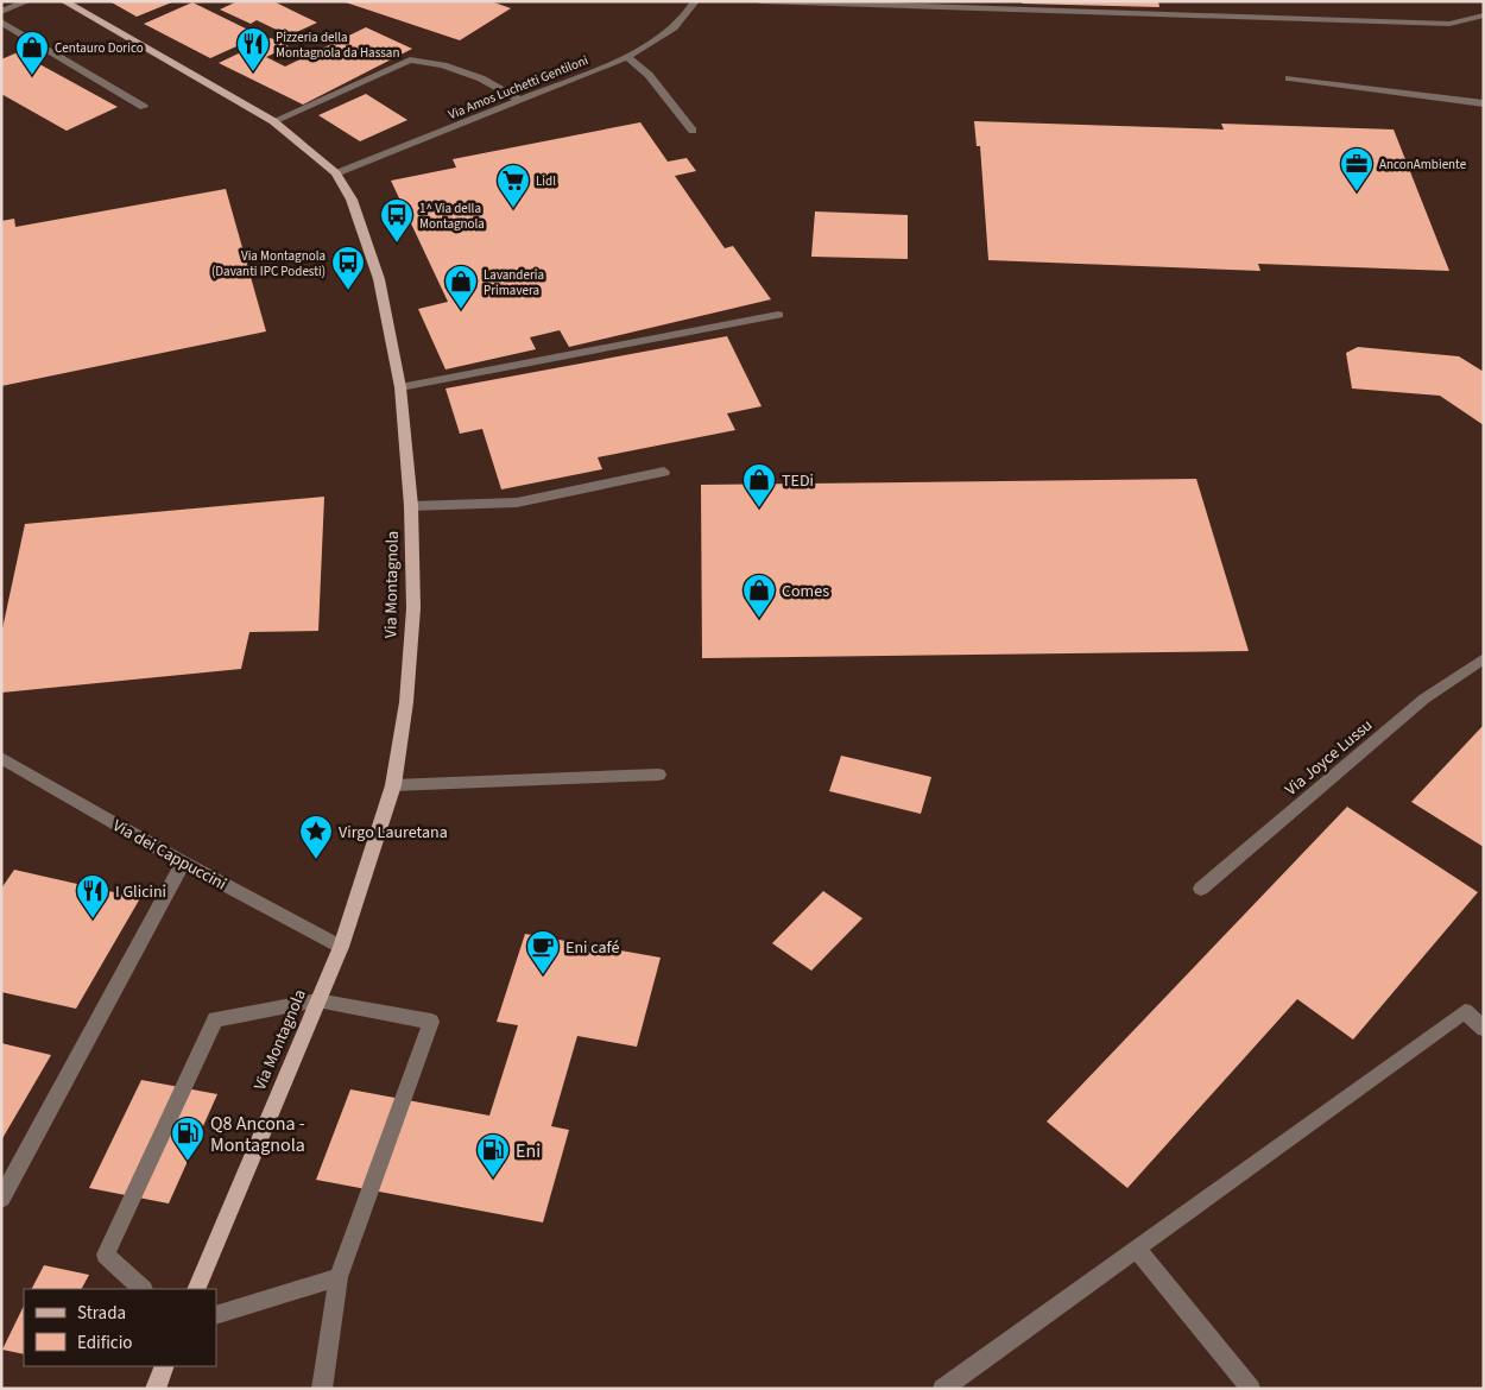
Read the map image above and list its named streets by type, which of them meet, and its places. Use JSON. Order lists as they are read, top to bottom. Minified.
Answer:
{"streets":{"main road":["Via Montagnola"],"street":["Via Amos Luchetti Gentiloni","Via Joyce Lussu","Via dei Cappuccini"]},"crossings":[["Via Amos Luchetti Gentiloni","Via Montagnola"],["Via Montagnola","Via dei Cappuccini"]],"places":{"restaurant":["Pizzeria della Montagnola da Hassan","I Glicini"],"shop":["Centauro Dorico","Lavanderia Primavera","TEDi","Comes"],"office":["AnconAmbiente"],"supermarket":["Lidl"],"bus stop":["1^ Via della Montagnola","Via Montagnola (Davanti IPC Podesti)"],"place":["Virgo Lauretana"],"cafe":["Eni café"],"fuel station":["Q8 Ancona - Montagnola","Eni"]},"legend":["Strada","Edificio"]}
